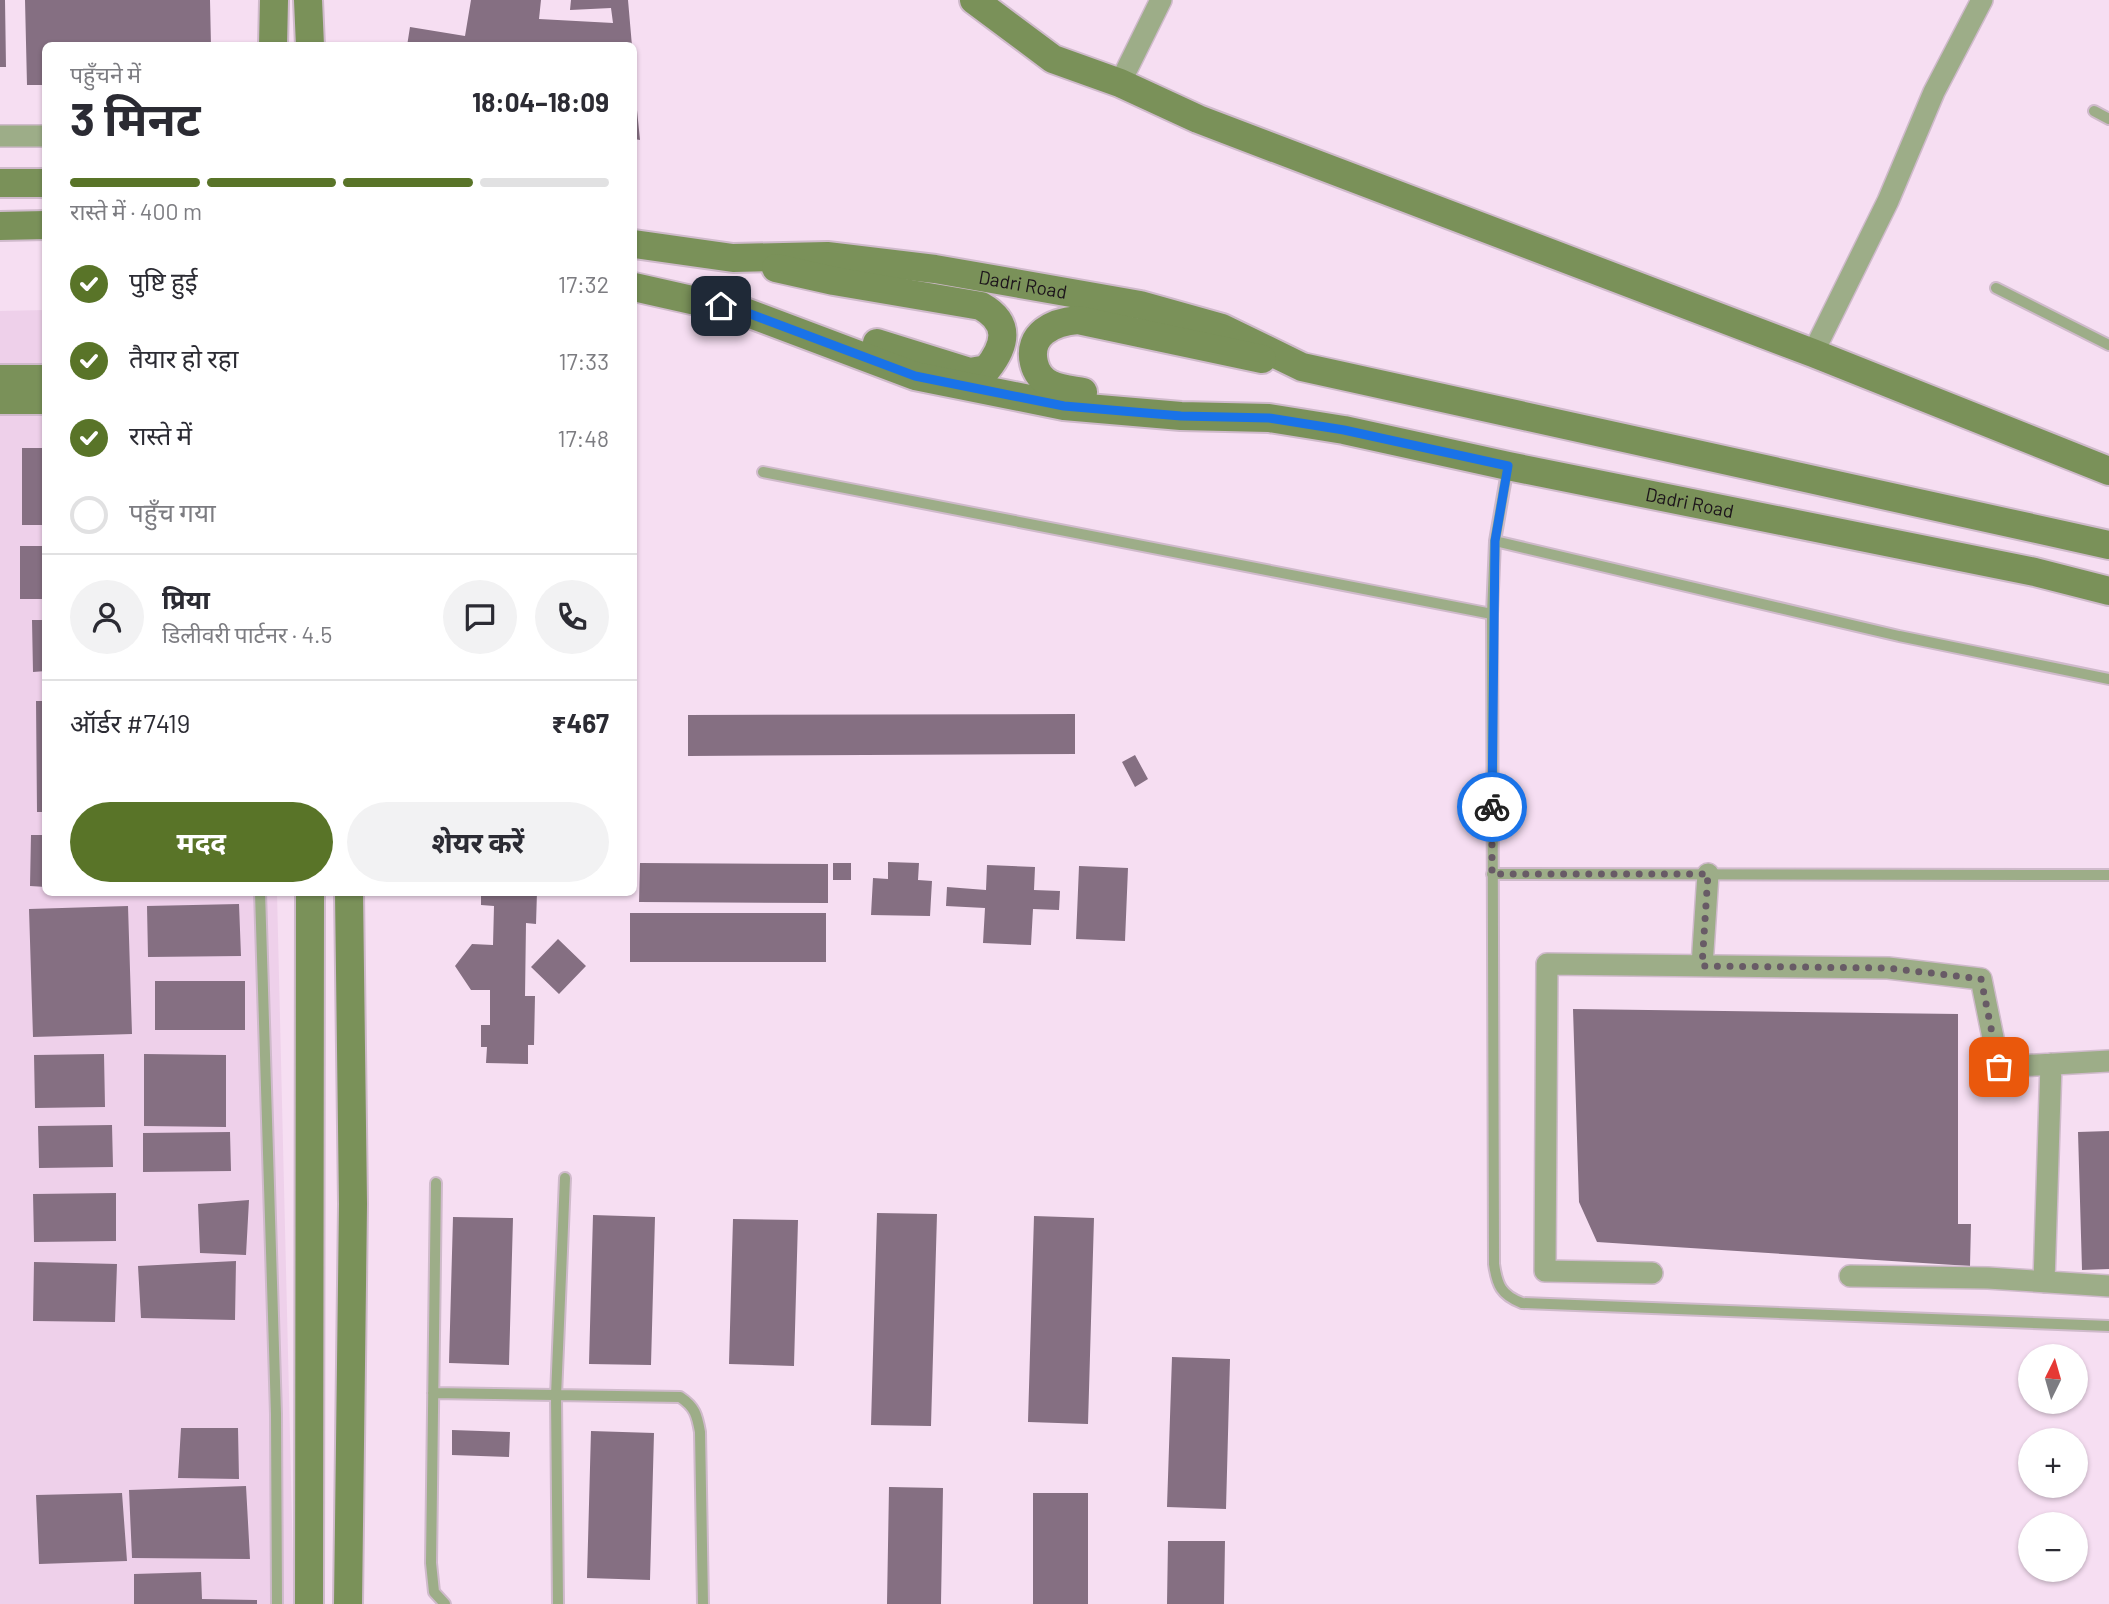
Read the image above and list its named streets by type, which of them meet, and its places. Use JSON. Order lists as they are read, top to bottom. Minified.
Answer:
{"streets":{"main road":["Dadri Road"]},"north":"top","page":{"heading":["3 मिनट","पहुँचने में","18:04–18:09"],"panel":["प्रिया","डिलीवरी पार्टनर · 4.5","ऑर्डर #7419","₹467"],"bar":"रास्ते में · 400 m","list":[["पुष्टि हुई","17:32"],["तैयार हो रहा","17:33"],["रास्ते में","17:48"],"पहुँच गया"],"buttons":["मदद","शेयर करें"],"map_buttons":["+","−"]}}
